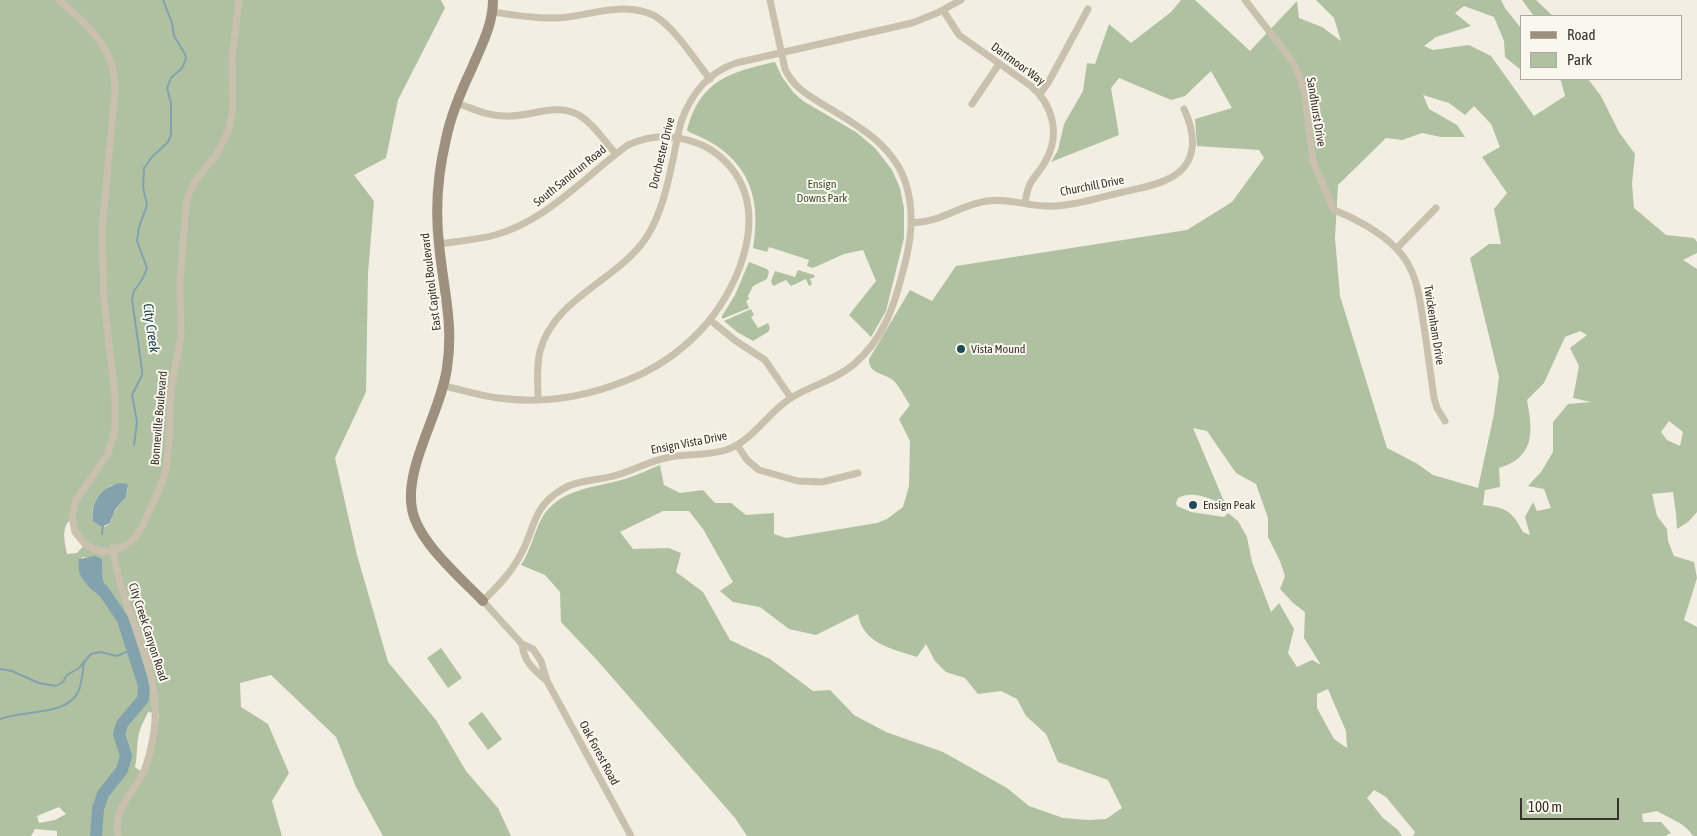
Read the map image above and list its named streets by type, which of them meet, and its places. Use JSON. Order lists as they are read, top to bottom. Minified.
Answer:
{"streets":{"street":["Dartmoor Way","Sandhurst Drive","Dorchester Drive","South Sandrun Road","Churchill Drive","East Capitol Boulevard","Twickenham Drive","Bonneville Boulevard","Ensign Vista Drive","City Creek Canyon Road","Oak Forest Road"]},"crossings":[["Dartmoor Way","Dorchester Drive"],["Dartmoor Way","Churchill Drive"],["Sandhurst Drive","Twickenham Drive"],["Dorchester Drive","South Sandrun Road"],["Dorchester Drive","Ensign Vista Drive"],["South Sandrun Road","East Capitol Boulevard"],["Churchill Drive","Ensign Vista Drive"],["East Capitol Boulevard","Ensign Vista Drive"],["East Capitol Boulevard","Oak Forest Road"],["Bonneville Boulevard","City Creek Canyon Road"]],"water":["City Creek"],"parks":["Ensign Downs Park"],"places":["Vista Mound","Ensign Peak"],"legend":["Road","Park"],"scale_bar":"100 m"}
